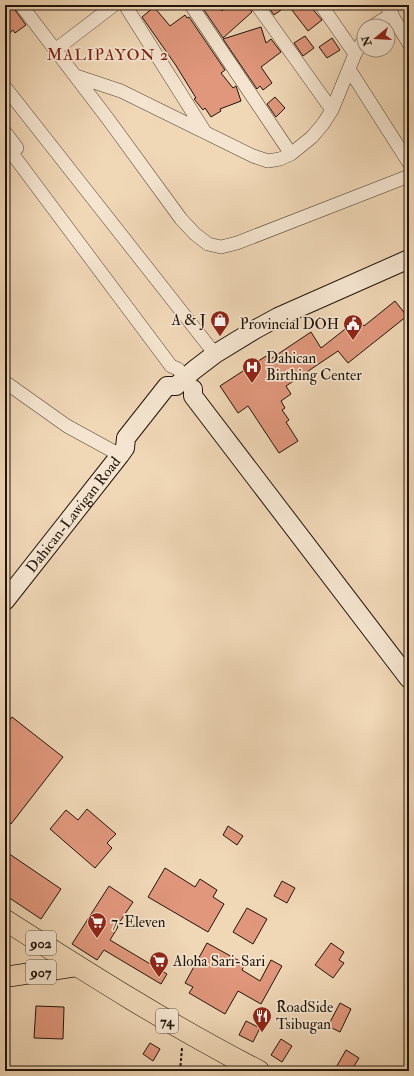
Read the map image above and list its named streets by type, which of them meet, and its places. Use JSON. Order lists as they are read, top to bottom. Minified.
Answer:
{"streets":{"highway":["902","74"],"main road":["Dahican-Lawigan Road","907"]},"crossings":[["902","907"],["902","74"],["907","74"]],"districts":["MALIPAYON 2"],"places":{"shop":["A & J"],"public building":["Provincial DOH"],"hospital":["Dahican Birthing Center"],"supermarket":["7-Eleven","Aloha Sari-Sari"],"restaurant":["RoadSide Tsibugan"]},"north":"left"}
